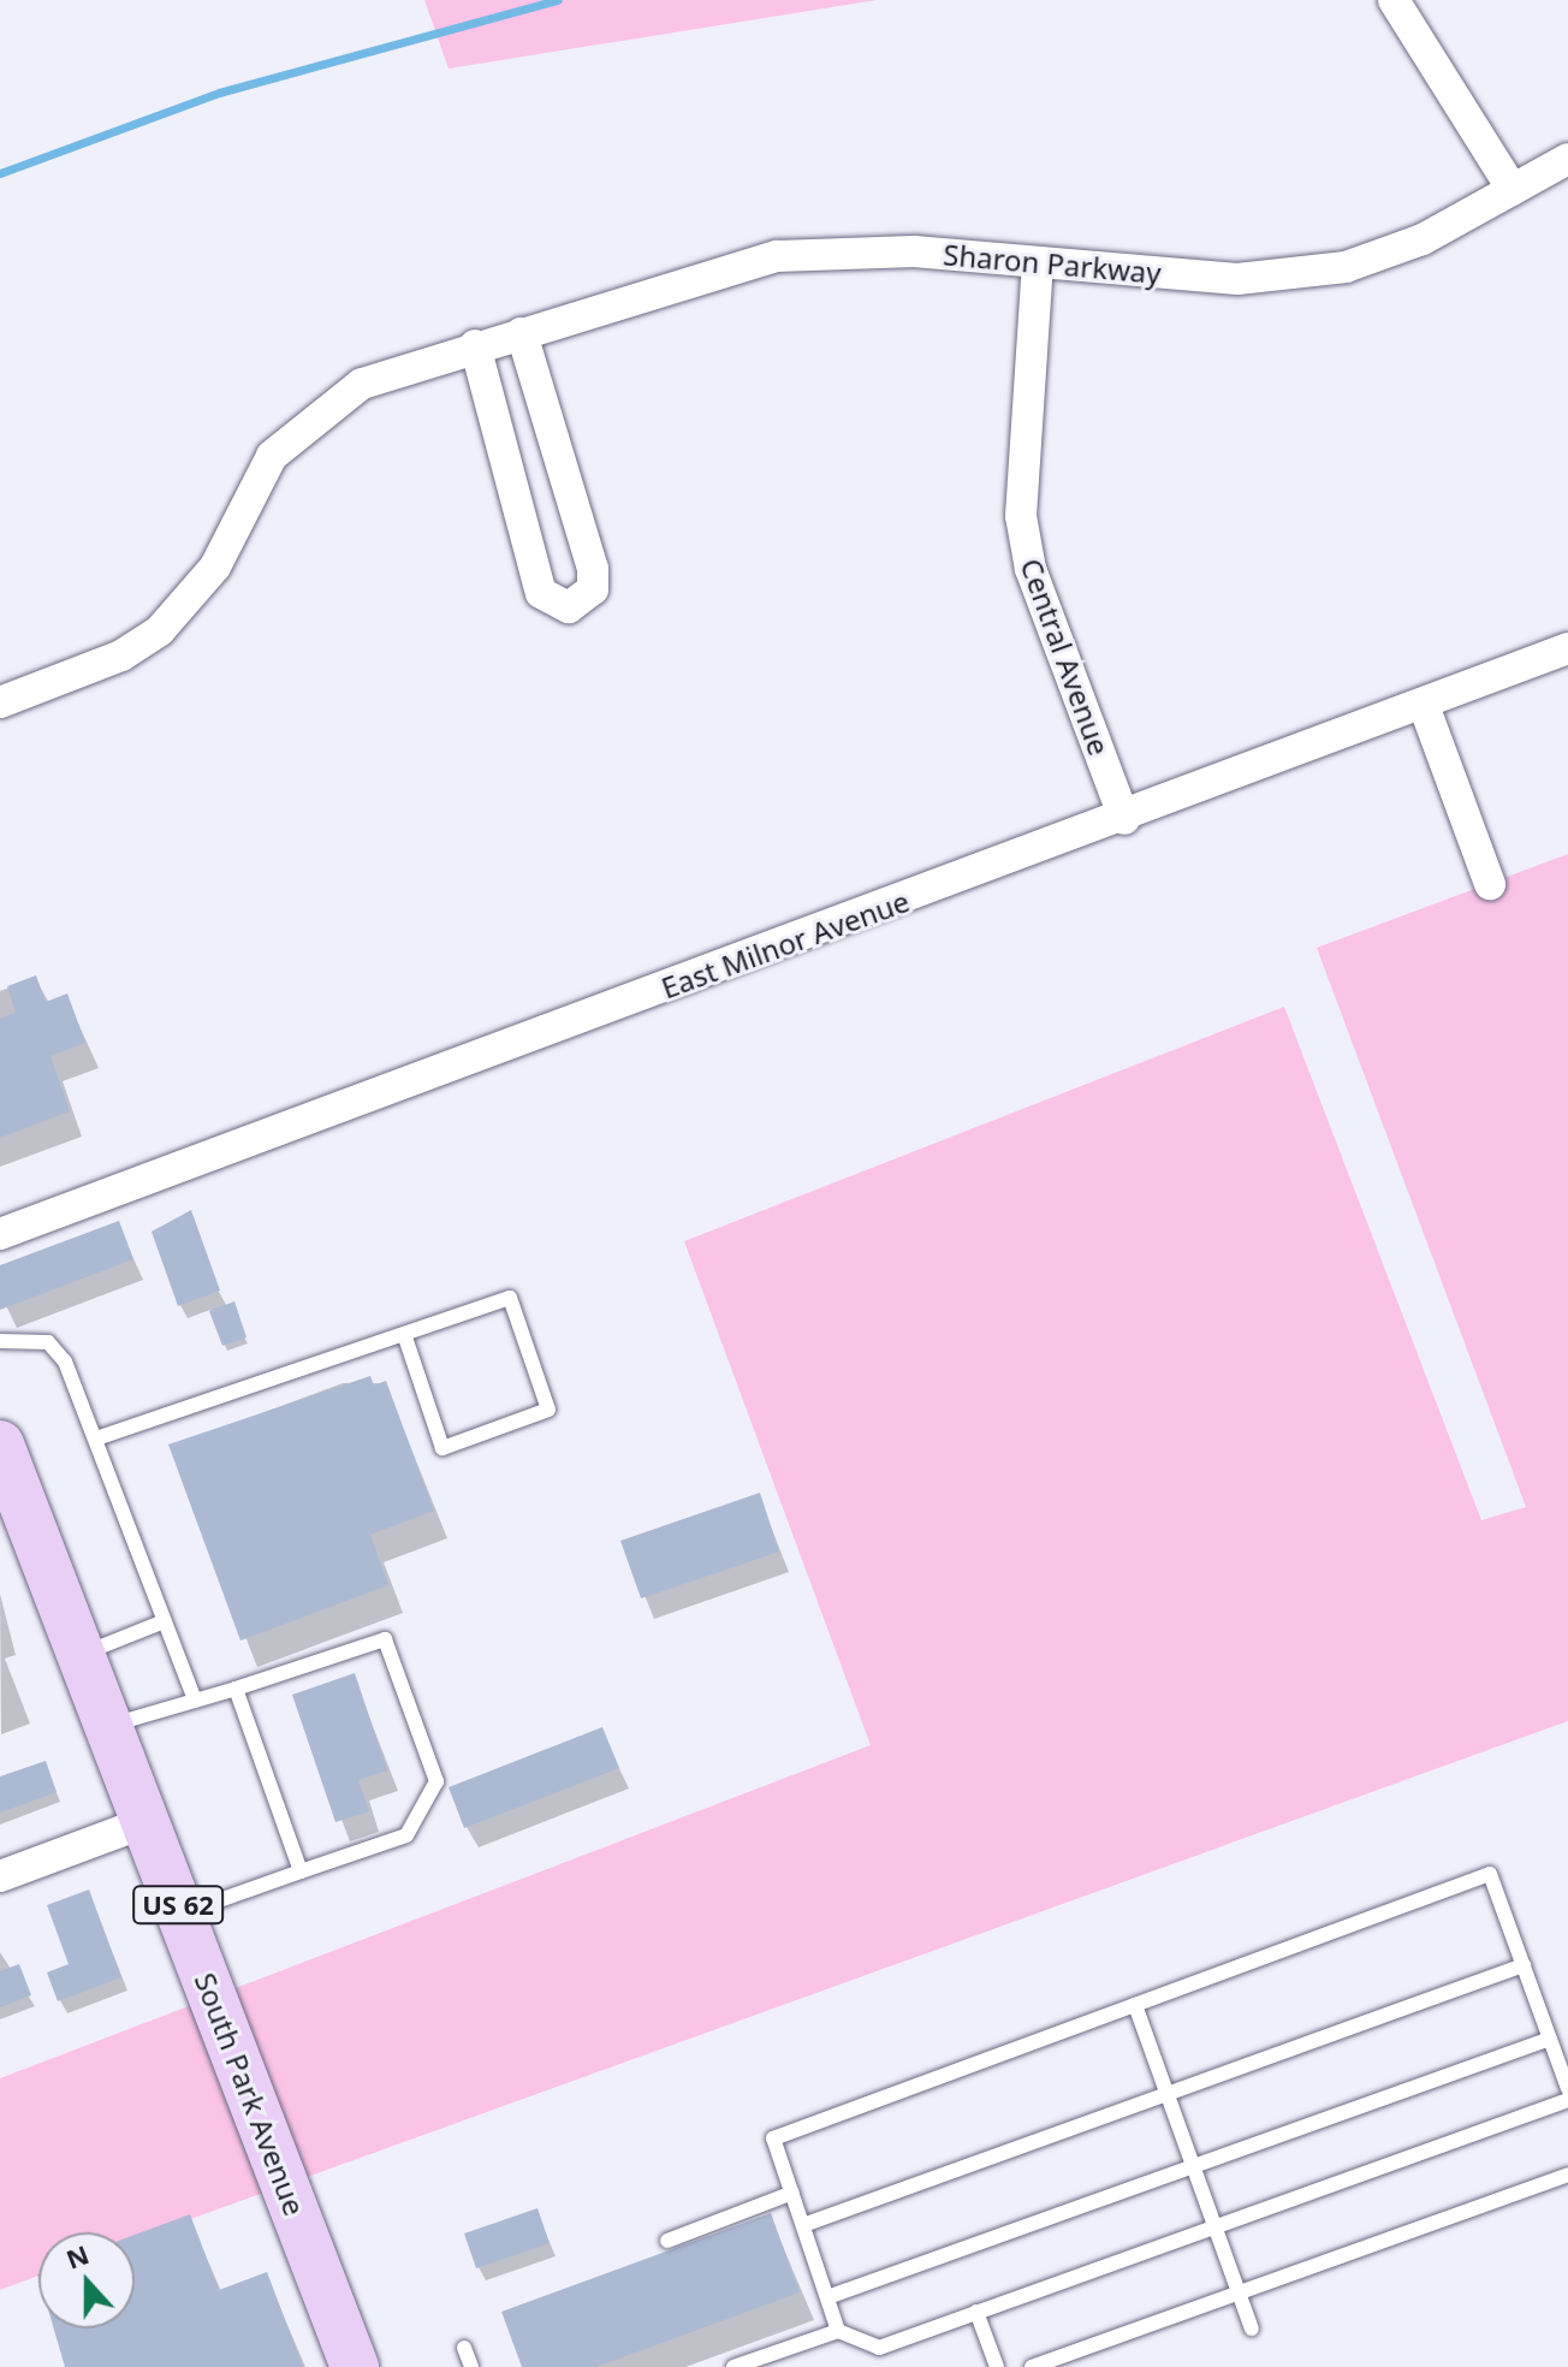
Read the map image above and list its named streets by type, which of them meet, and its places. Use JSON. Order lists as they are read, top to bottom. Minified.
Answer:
{"streets":{"main road":["US 62","South Park Avenue"],"street":["Sharon Parkway","Central Avenue","East Milnor Avenue"]},"crossings":[["Sharon Parkway","Central Avenue"],["Central Avenue","East Milnor Avenue"]],"north":"top"}
